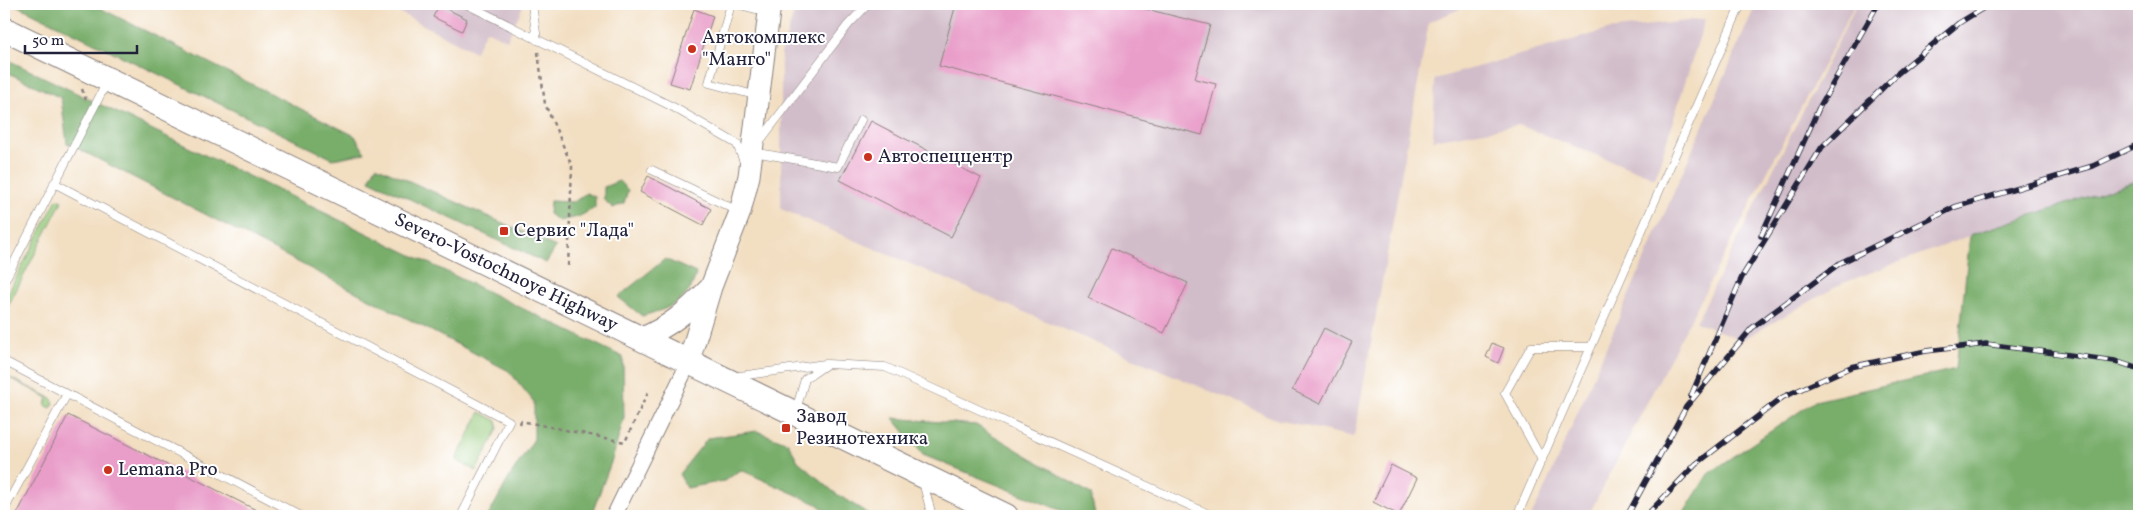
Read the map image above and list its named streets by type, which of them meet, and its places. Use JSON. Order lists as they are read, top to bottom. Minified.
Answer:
{"streets":{"main road":["Severo-Vostochnoye Highway"]},"places":{"other":["Автокомплекс \"Манго\"","Автоспеццентр","Lemana Pro"],"transit":["Сервис \"Лада\"","Завод Резинотехника"]},"scale_bar":"50 m"}
